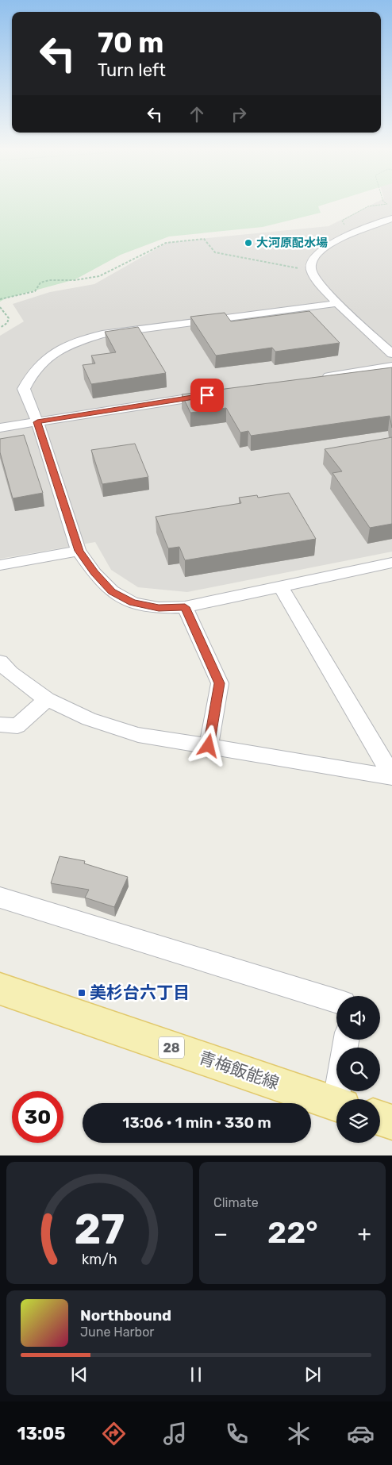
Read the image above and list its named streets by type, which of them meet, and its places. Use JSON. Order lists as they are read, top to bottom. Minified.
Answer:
{"streets":{"main road":["28","青梅飯能線"]},"places":{"other":["大河原配水場"],"transit":["美杉台六丁目"]},"page":{"turn":["70 m","Turn left"],"limit":"30","trip":"13:06 · 1 min · 330 m","tile":"Climate","heat":["−","22°","+"],"song":["Northbound","June Harbor"],"tabs":"13:05","gauge":["27","km/h"]}}
